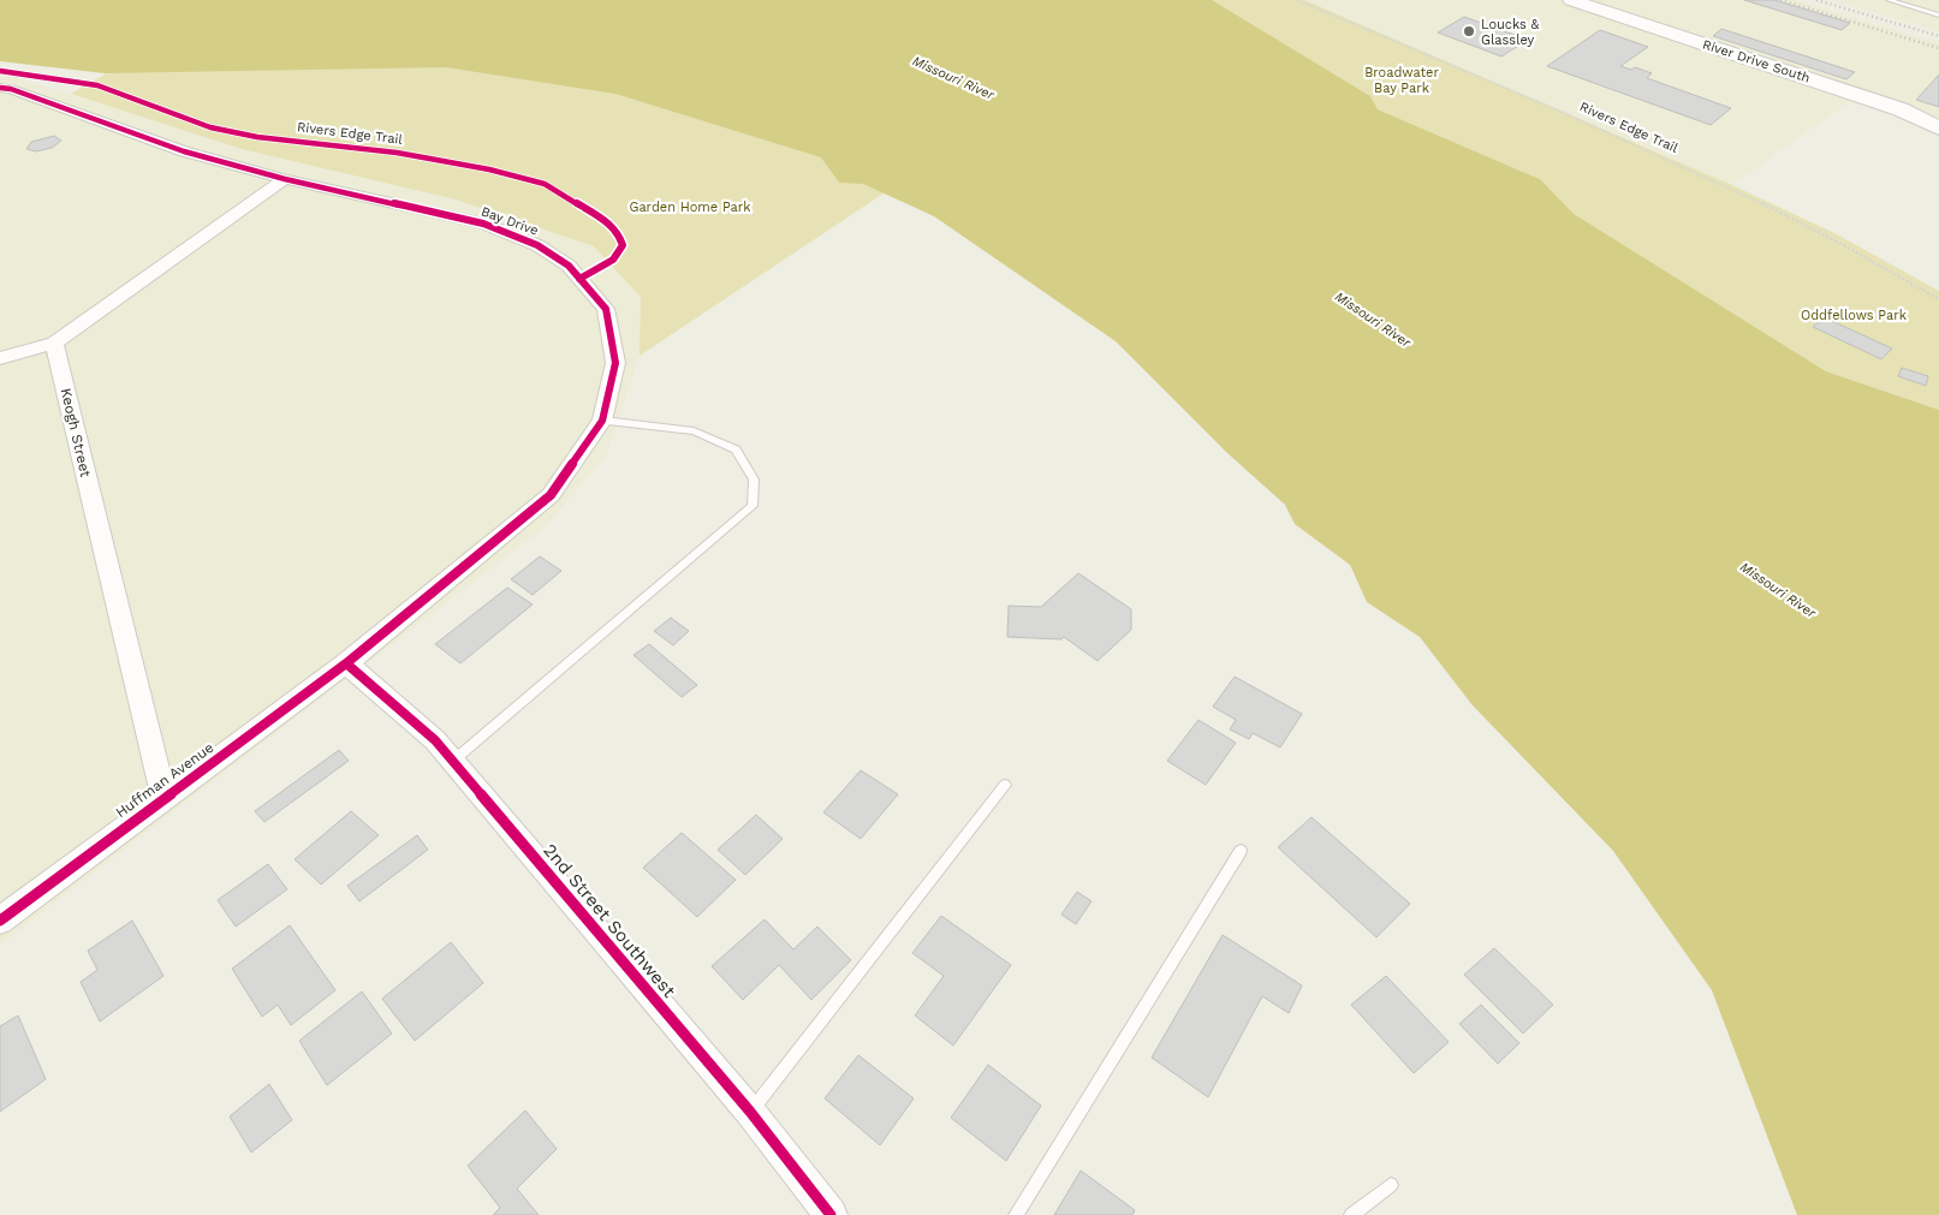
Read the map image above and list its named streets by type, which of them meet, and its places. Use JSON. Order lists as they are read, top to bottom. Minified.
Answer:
{"streets":{"main road":["River Drive South"],"street":["Bay Drive","Keogh Street","Huffman Avenue","2nd Street Southwest"],"cycle path":["Rivers Edge Trail"]},"crossings":[["Bay Drive","Huffman Avenue"],["Bay Drive","2nd Street Southwest"],["Keogh Street","Huffman Avenue"],["Huffman Avenue","2nd Street Southwest"]],"water":["Missouri River"],"parks":["Broadwater Bay Park","Garden Home Park","Oddfellows Park"],"places":["Loucks & Glassley"]}
